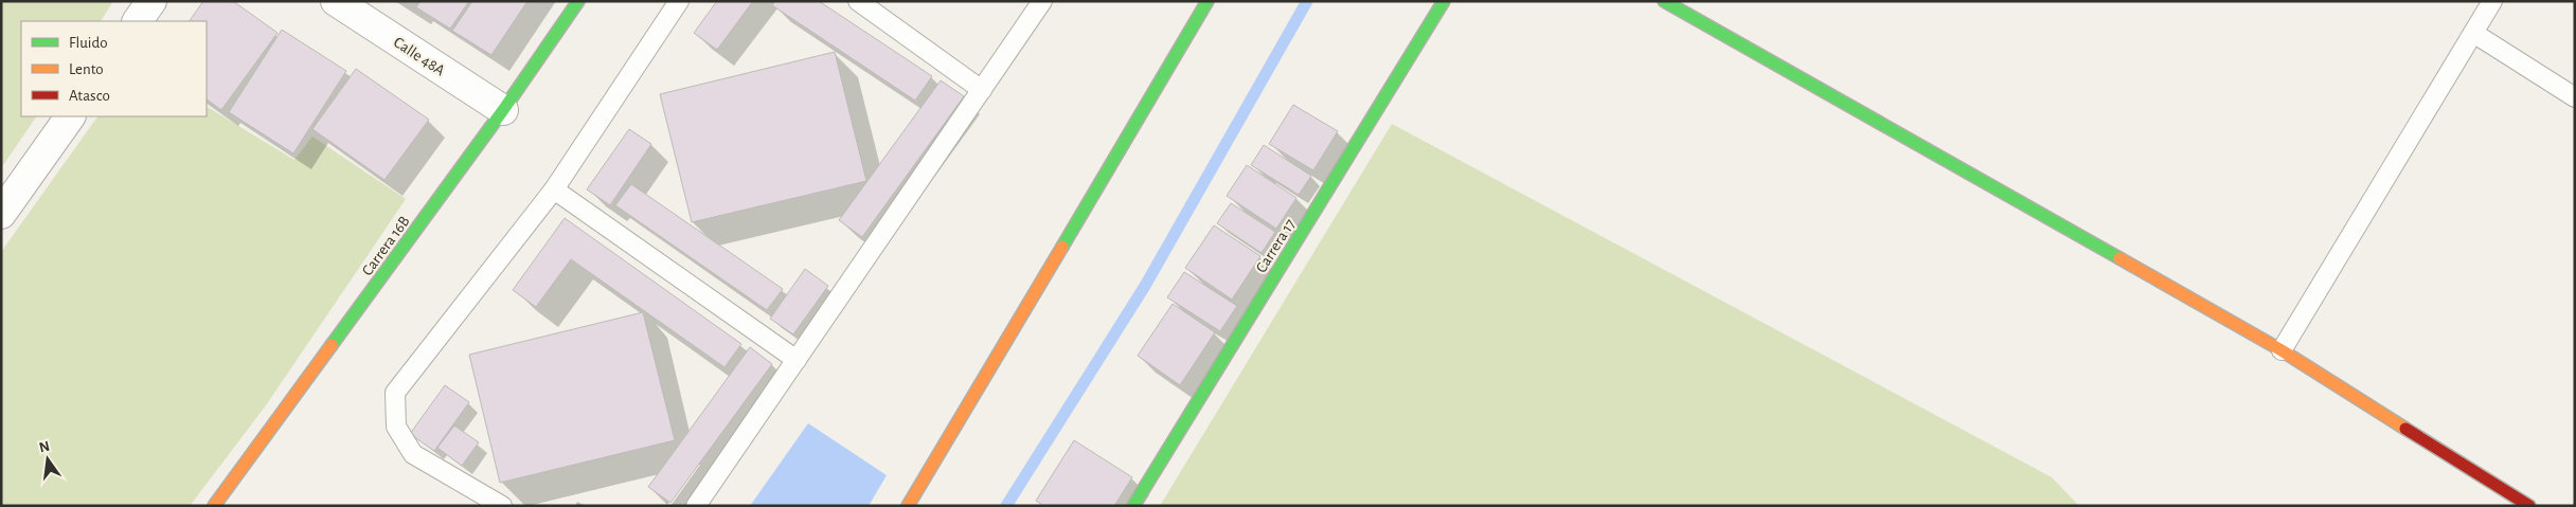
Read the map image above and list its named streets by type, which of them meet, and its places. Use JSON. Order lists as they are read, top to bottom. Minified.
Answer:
{"streets":{"street":["Calle 48A","Carrera 16B","Carrera 17"]},"crossings":[["Calle 48A","Carrera 16B"]],"legend":["Fluido","Lento","Atasco"],"north":"top"}
